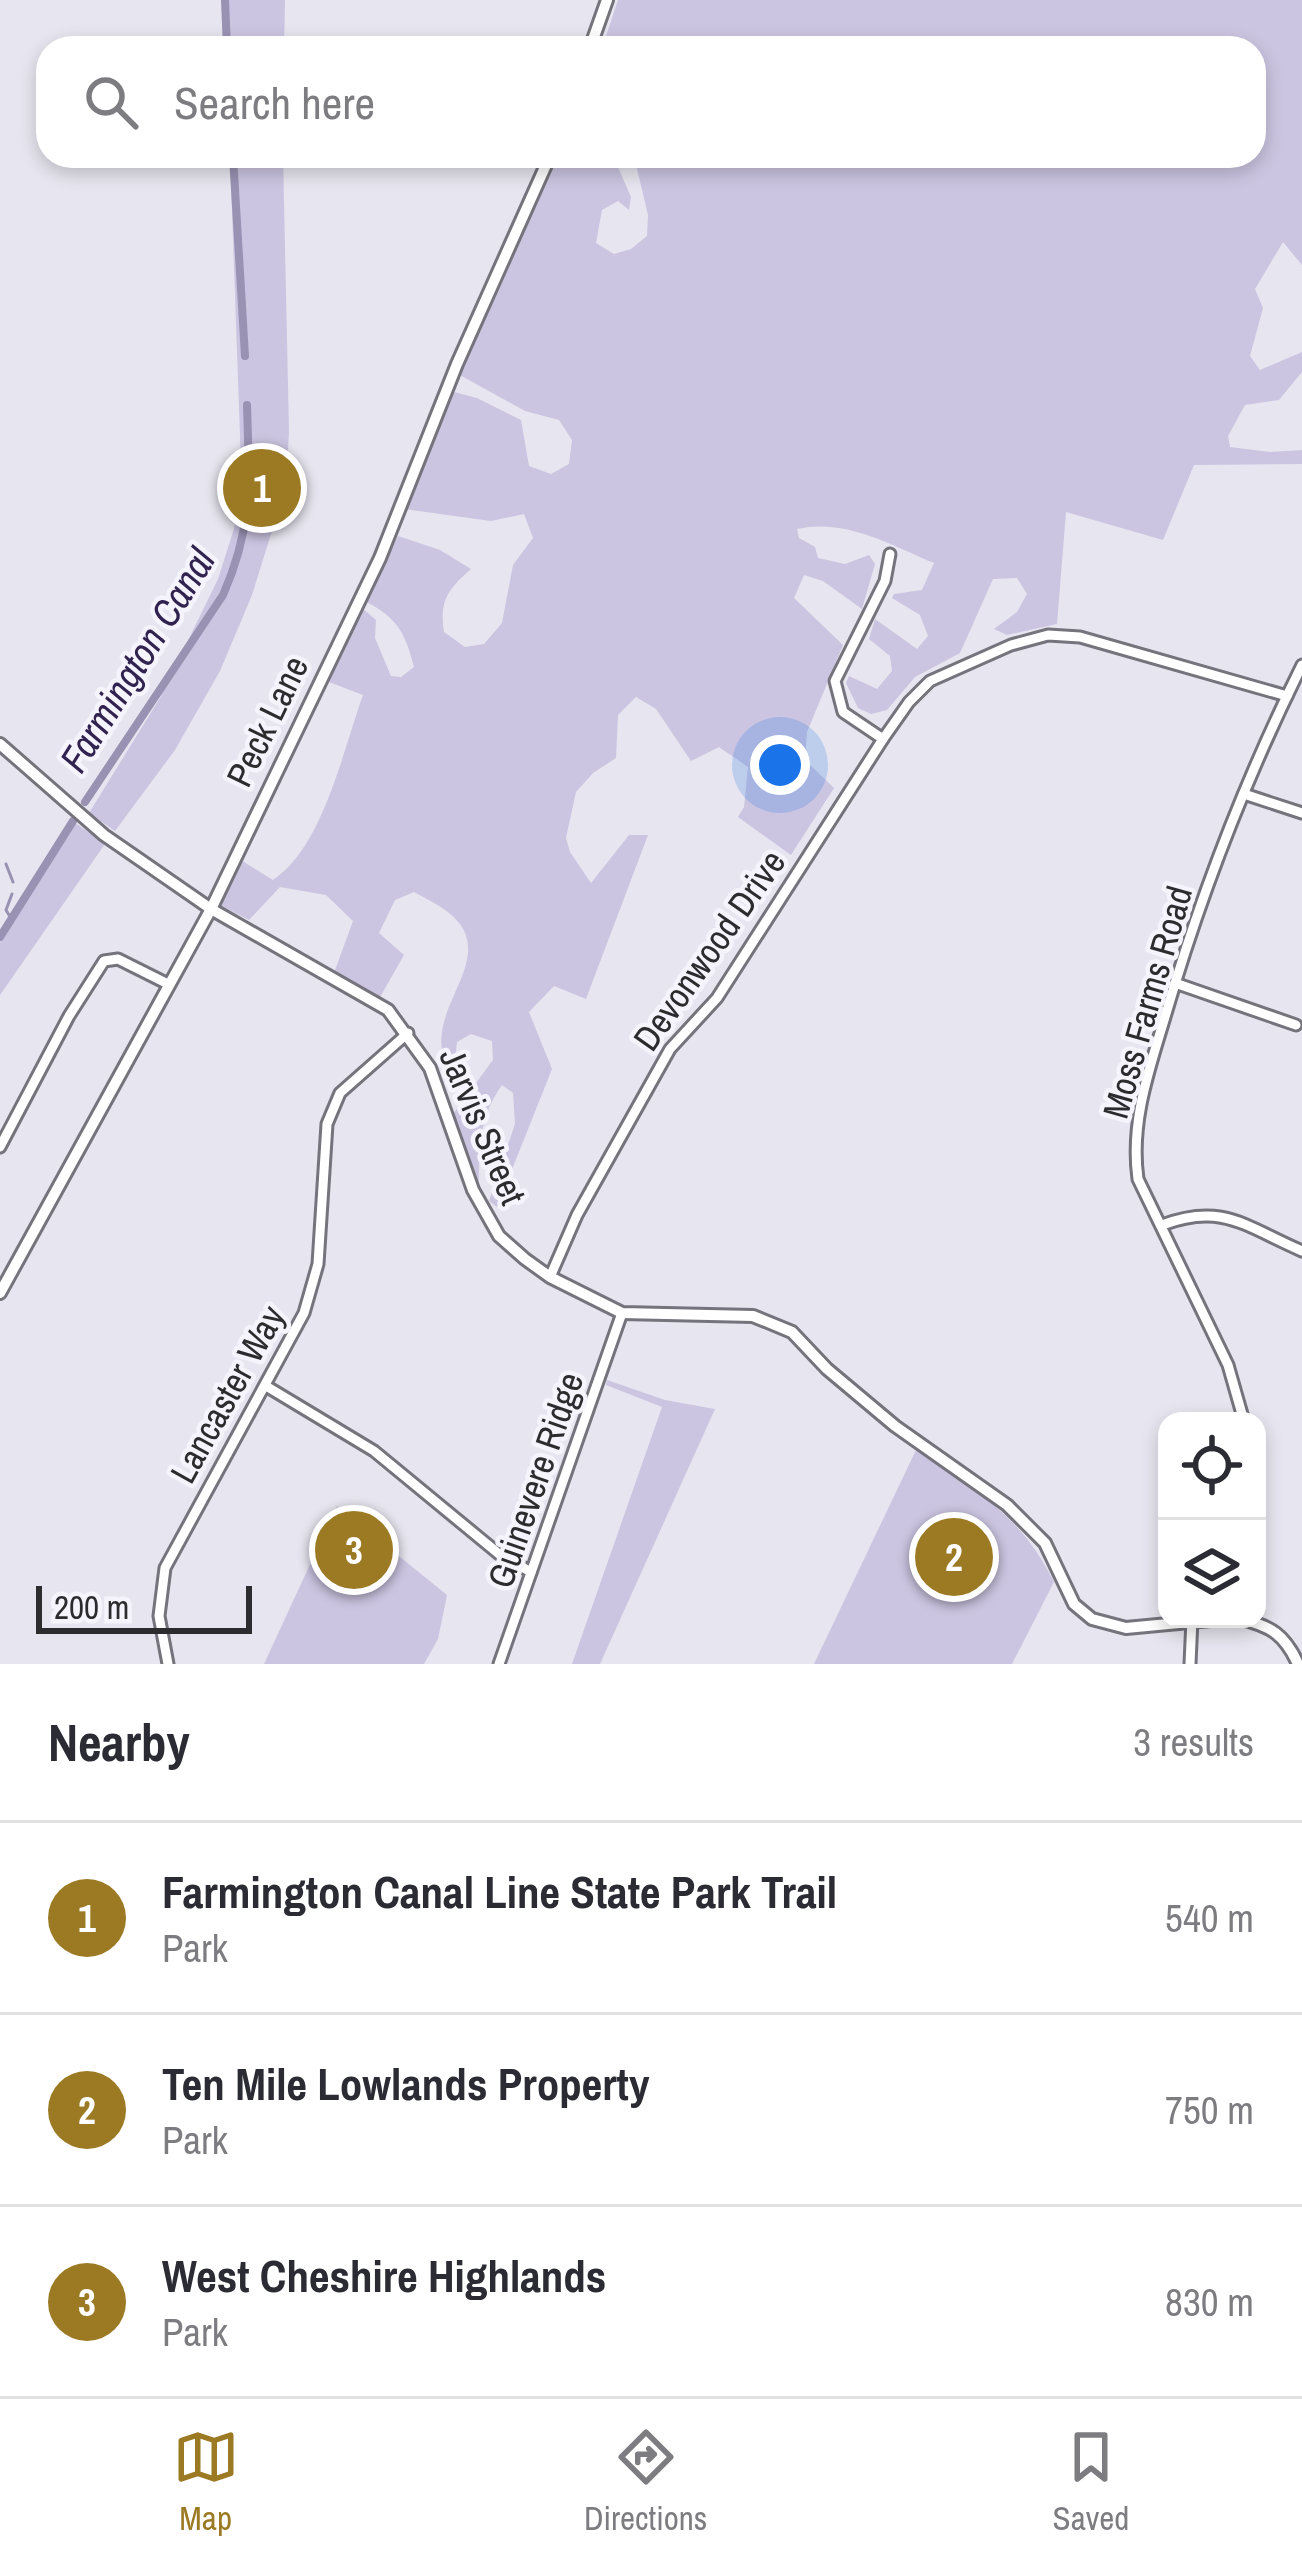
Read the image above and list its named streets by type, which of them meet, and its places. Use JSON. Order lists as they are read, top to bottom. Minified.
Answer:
{"streets":{"street":["Peck Lane","Devonwood Drive","Moss Farms Road","Jarvis Street","Lancaster Way","Guinevere Ridge"]},"crossings":[["Peck Lane","Jarvis Street"],["Devonwood Drive","Moss Farms Road"],["Devonwood Drive","Jarvis Street"],["Jarvis Street","Lancaster Way"],["Jarvis Street","Guinevere Ridge"]],"water":["Farmington Canal"],"scale_bar":"200 m","page":{"search":"Search here","pins":["1","3","2"],"scale":"200 m","heading":["Nearby","3 results"],"list":[{"mark":"1","name":"Farmington Canal Line State Park Trail","note":"Park","value":"540 m"},{"mark":"2","name":"Ten Mile Lowlands Property","note":"Park","value":"750 m"},{"mark":"3","name":"West Cheshire Highlands","note":"Park","value":"830 m"}],"nav":["Map","Directions","Saved"]}}
